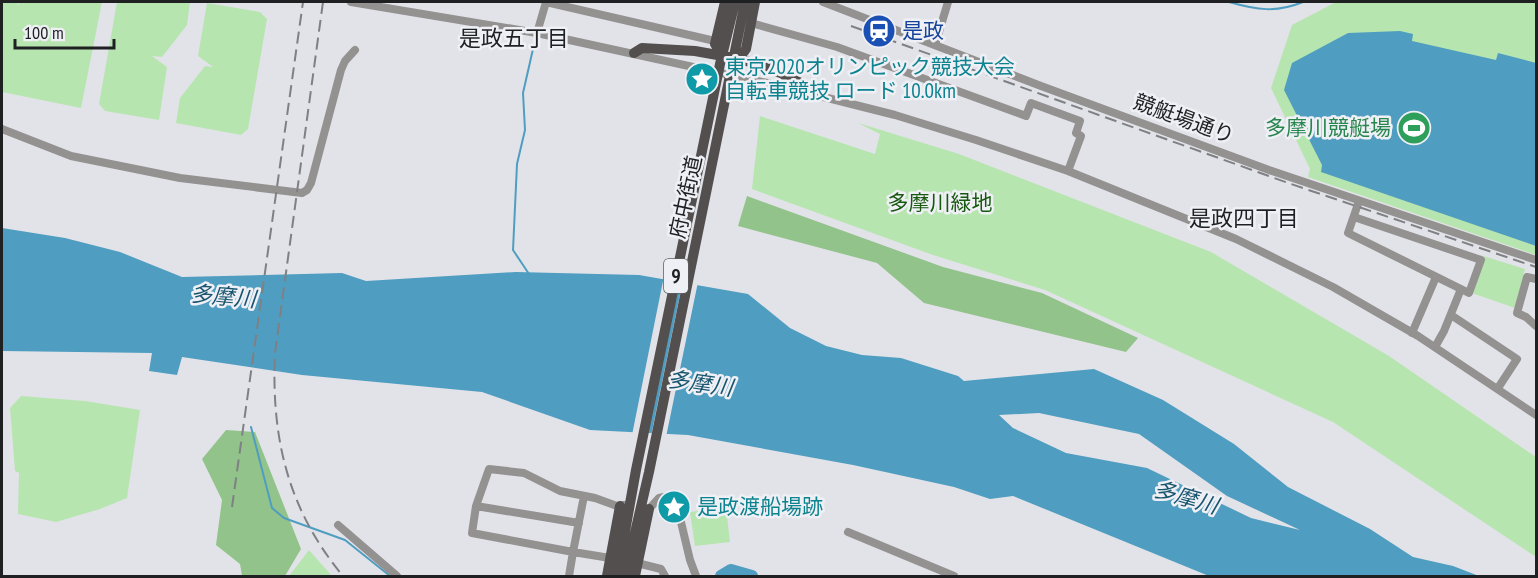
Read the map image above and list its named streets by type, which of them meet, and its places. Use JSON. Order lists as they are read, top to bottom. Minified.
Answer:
{"streets":{"main road":["府中街道","9"],"street":["競艇場通り"]},"districts":["是政五丁目","是政四丁目"],"water":["多摩川"],"parks":["多摩川緑地"],"places":{"station":["是政"],"place":["東京2020オリンピック競技大会 自転車競技 ロード 10.0km","是政渡船場跡"],"sports":["多摩川競艇場"]},"scale_bar":"100 m"}
